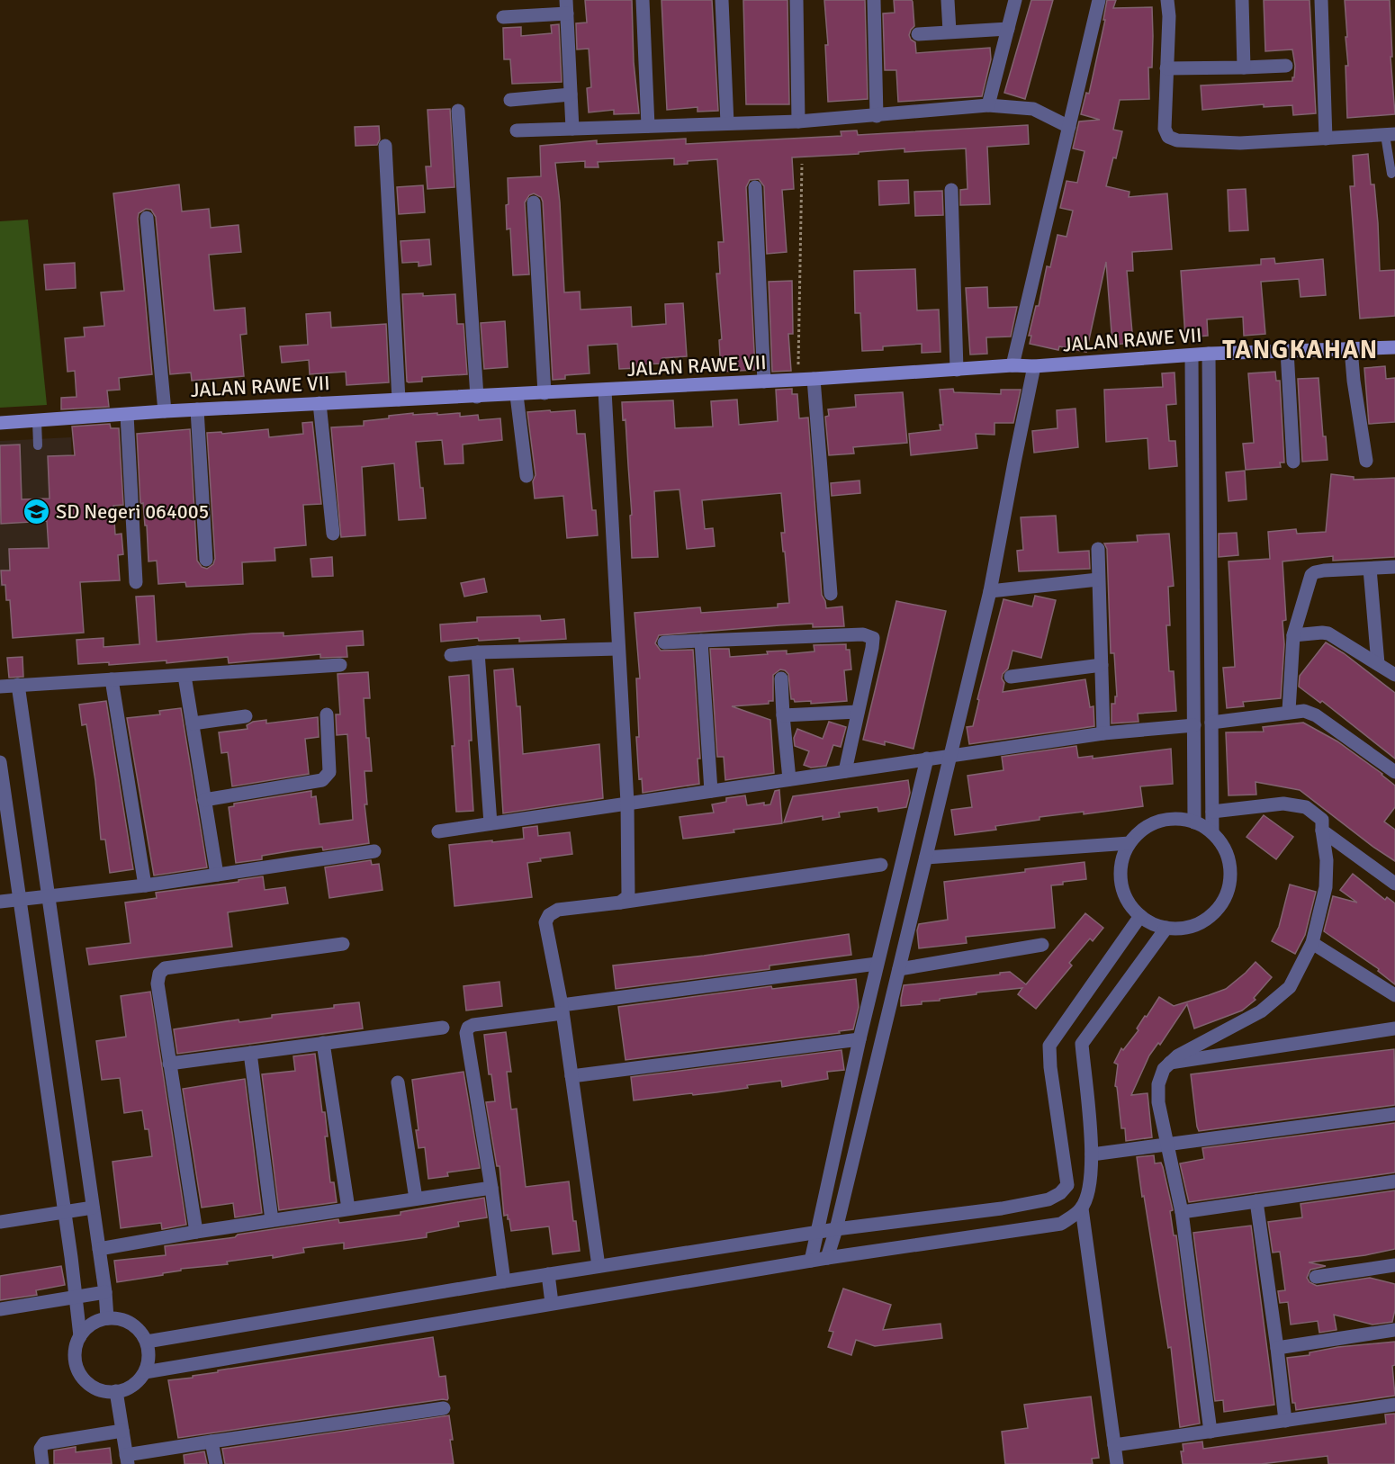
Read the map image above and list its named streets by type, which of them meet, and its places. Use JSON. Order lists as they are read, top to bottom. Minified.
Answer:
{"streets":{"main road":["JALAN RAWE VII"]},"districts":["TANGKAHAN"],"places":{"school or university":["SD Negeri 064005"]}}
